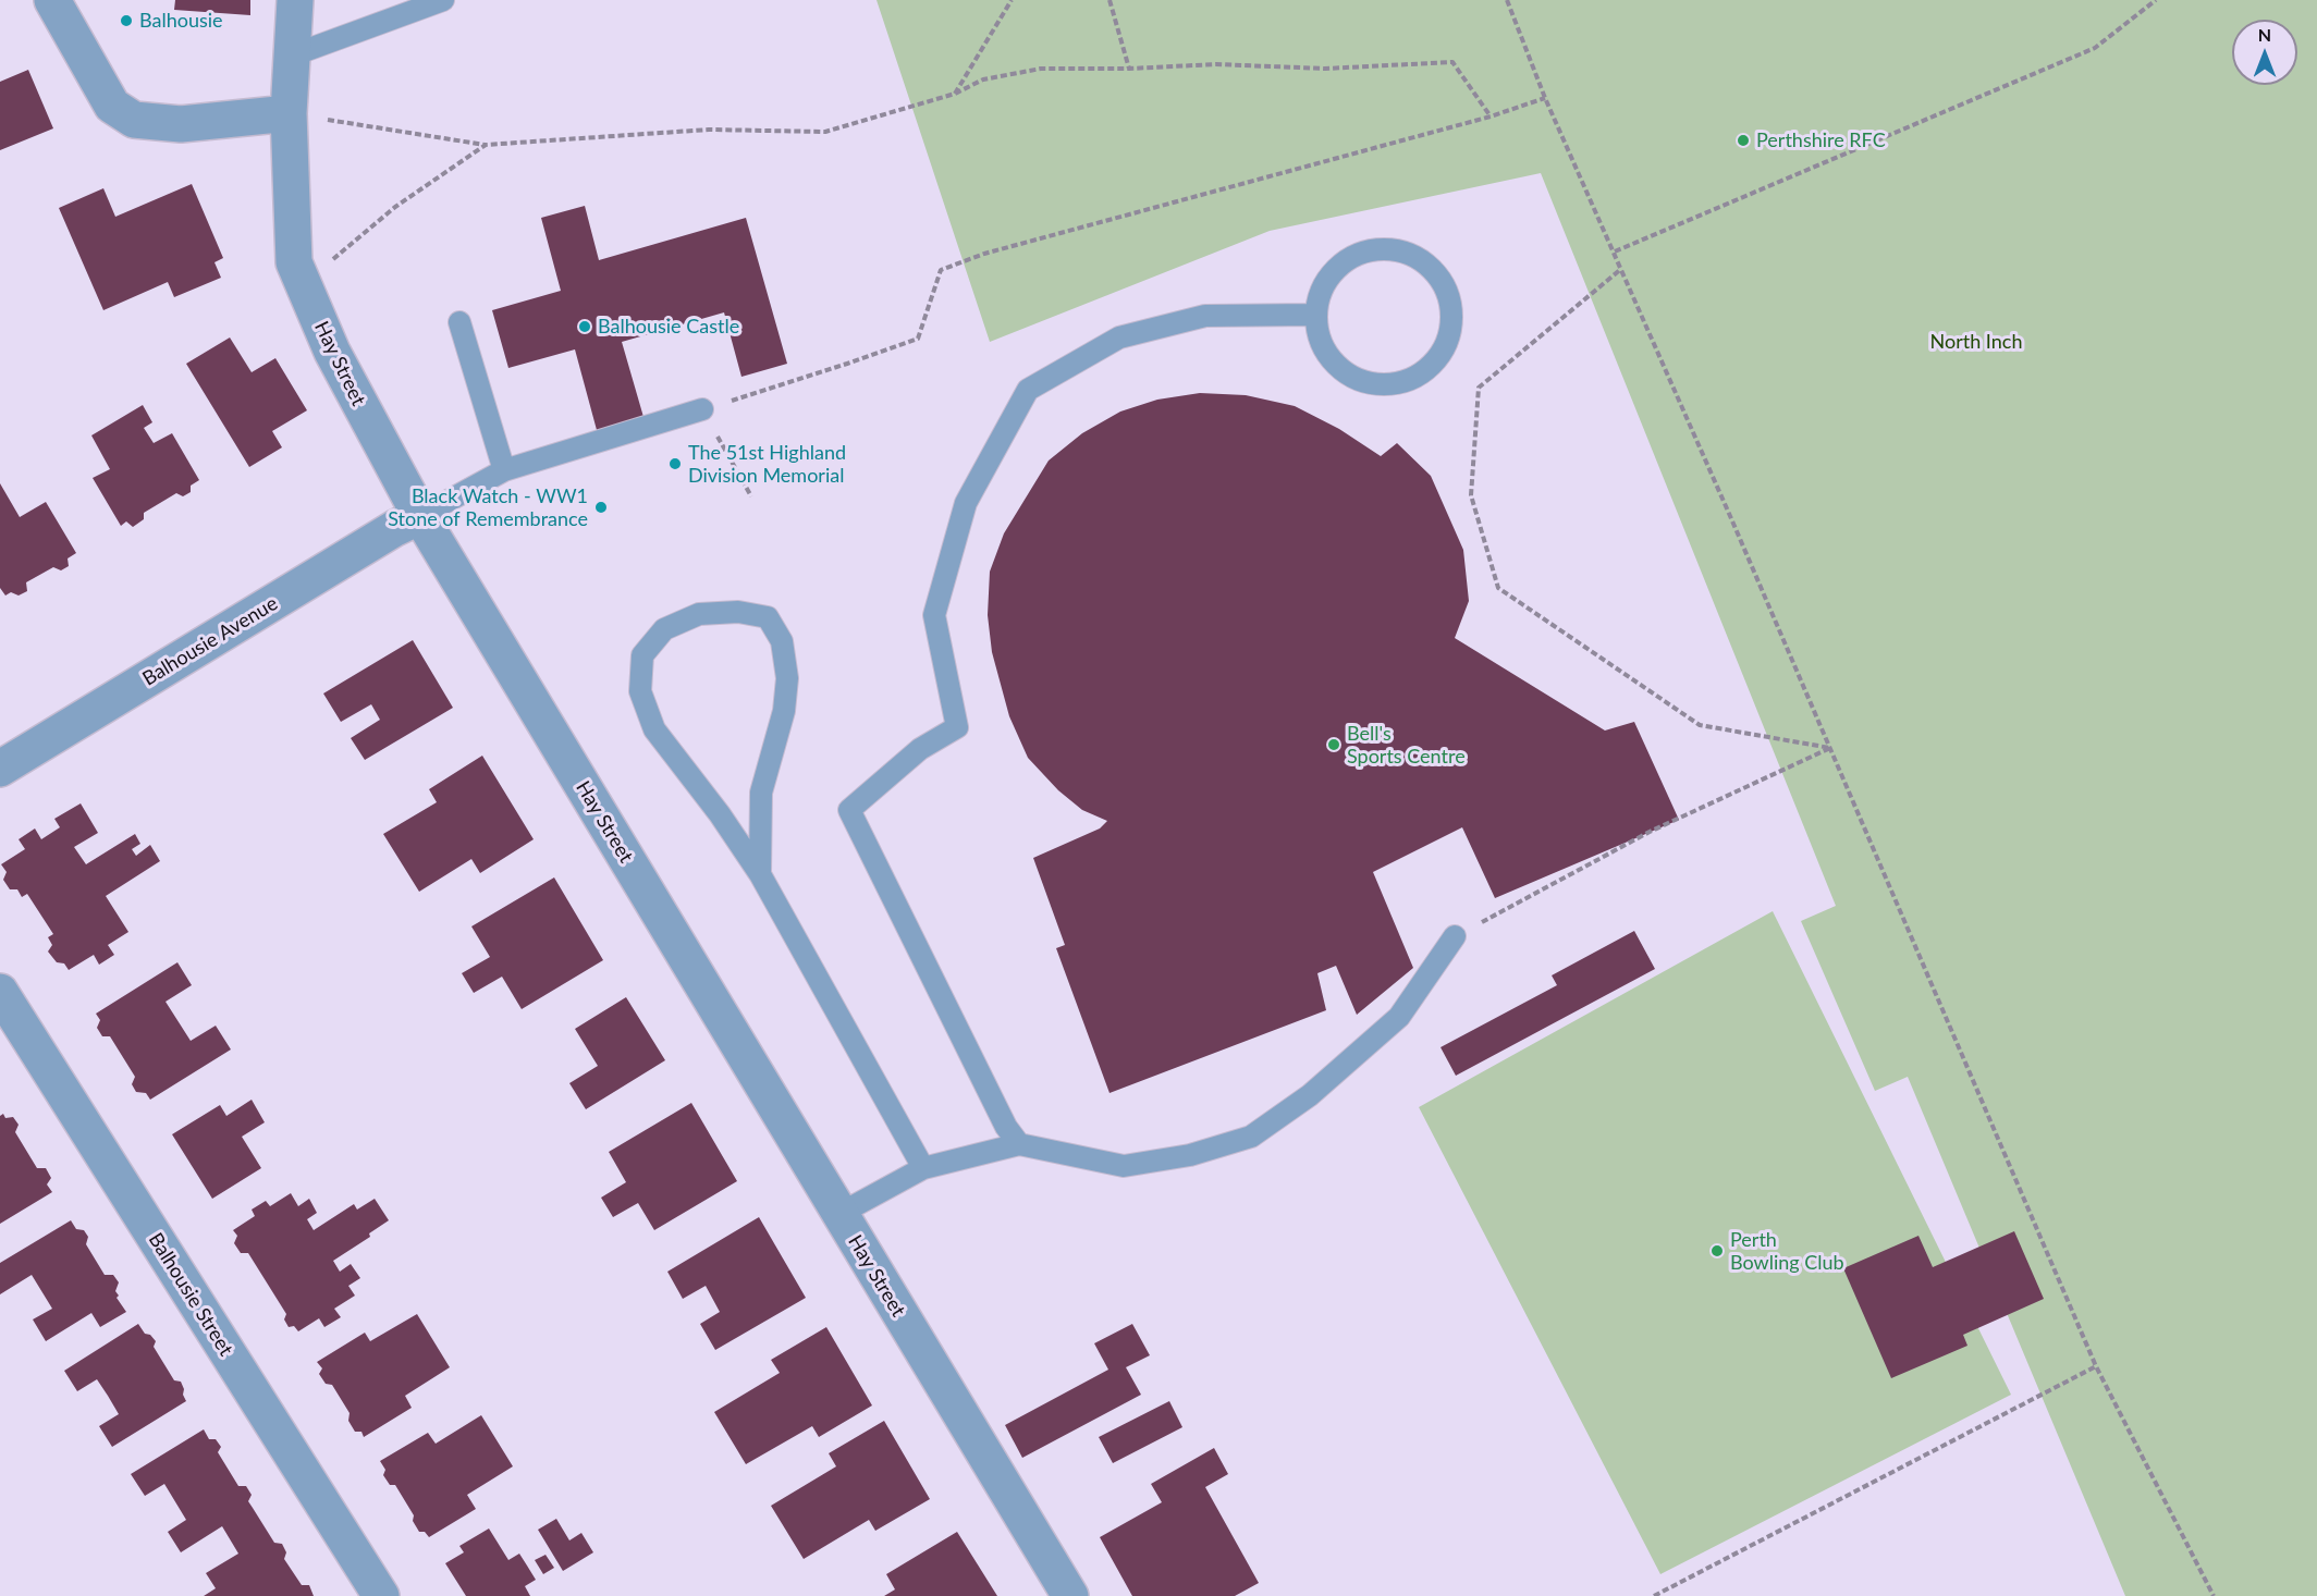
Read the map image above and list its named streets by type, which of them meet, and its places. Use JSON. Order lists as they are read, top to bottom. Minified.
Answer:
{"streets":{"street":["Hay Street","Balhousie Avenue","Balhousie Street"]},"crossings":[["Hay Street","Balhousie Avenue"]],"parks":["North Inch"],"places":["Balhousie","Perthshire RFC","Balhousie Castle","The 51st Highland Division Memorial","Black Watch - WW1 Stone of Remembrance","Bell's Sports Centre","Perth Bowling Club"],"north":"top"}
